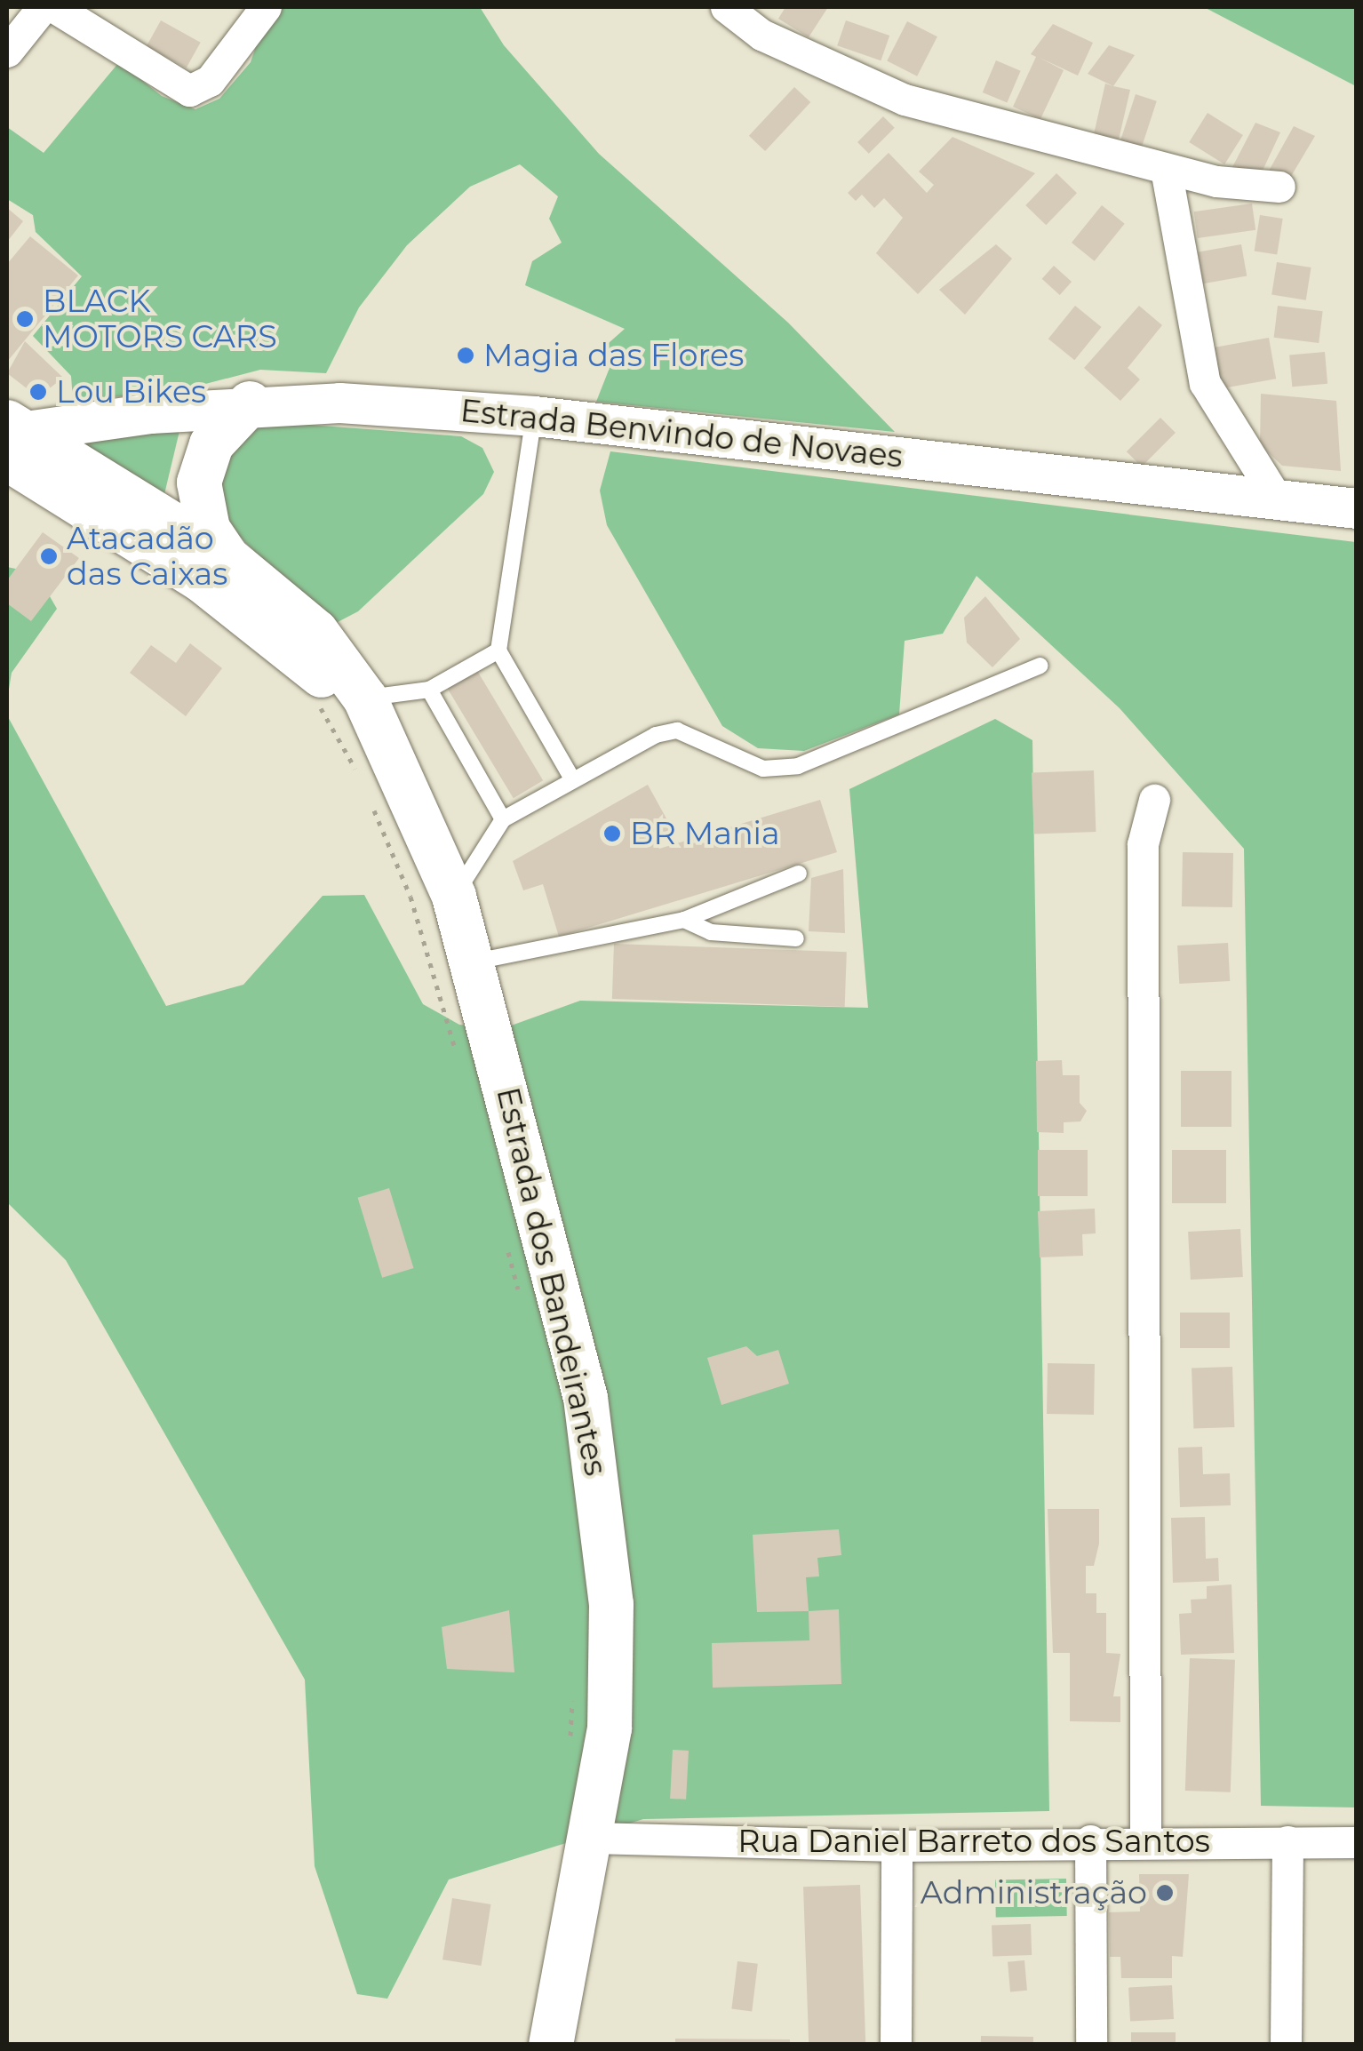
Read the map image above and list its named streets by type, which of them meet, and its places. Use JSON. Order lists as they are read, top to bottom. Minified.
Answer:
{"streets":{"main road":["Estrada dos Bandeirantes"],"street":["Estrada Benvindo de Novaes","Rua Daniel Barreto dos Santos"]},"crossings":[["Estrada Benvindo de Novaes","Estrada dos Bandeirantes"],["Estrada dos Bandeirantes","Rua Daniel Barreto dos Santos"]],"places":["BLACK MOTORS CARS","Magia das Flores","Lou Bikes","Atacadão das Caixas","BR Mania","Administração"]}
